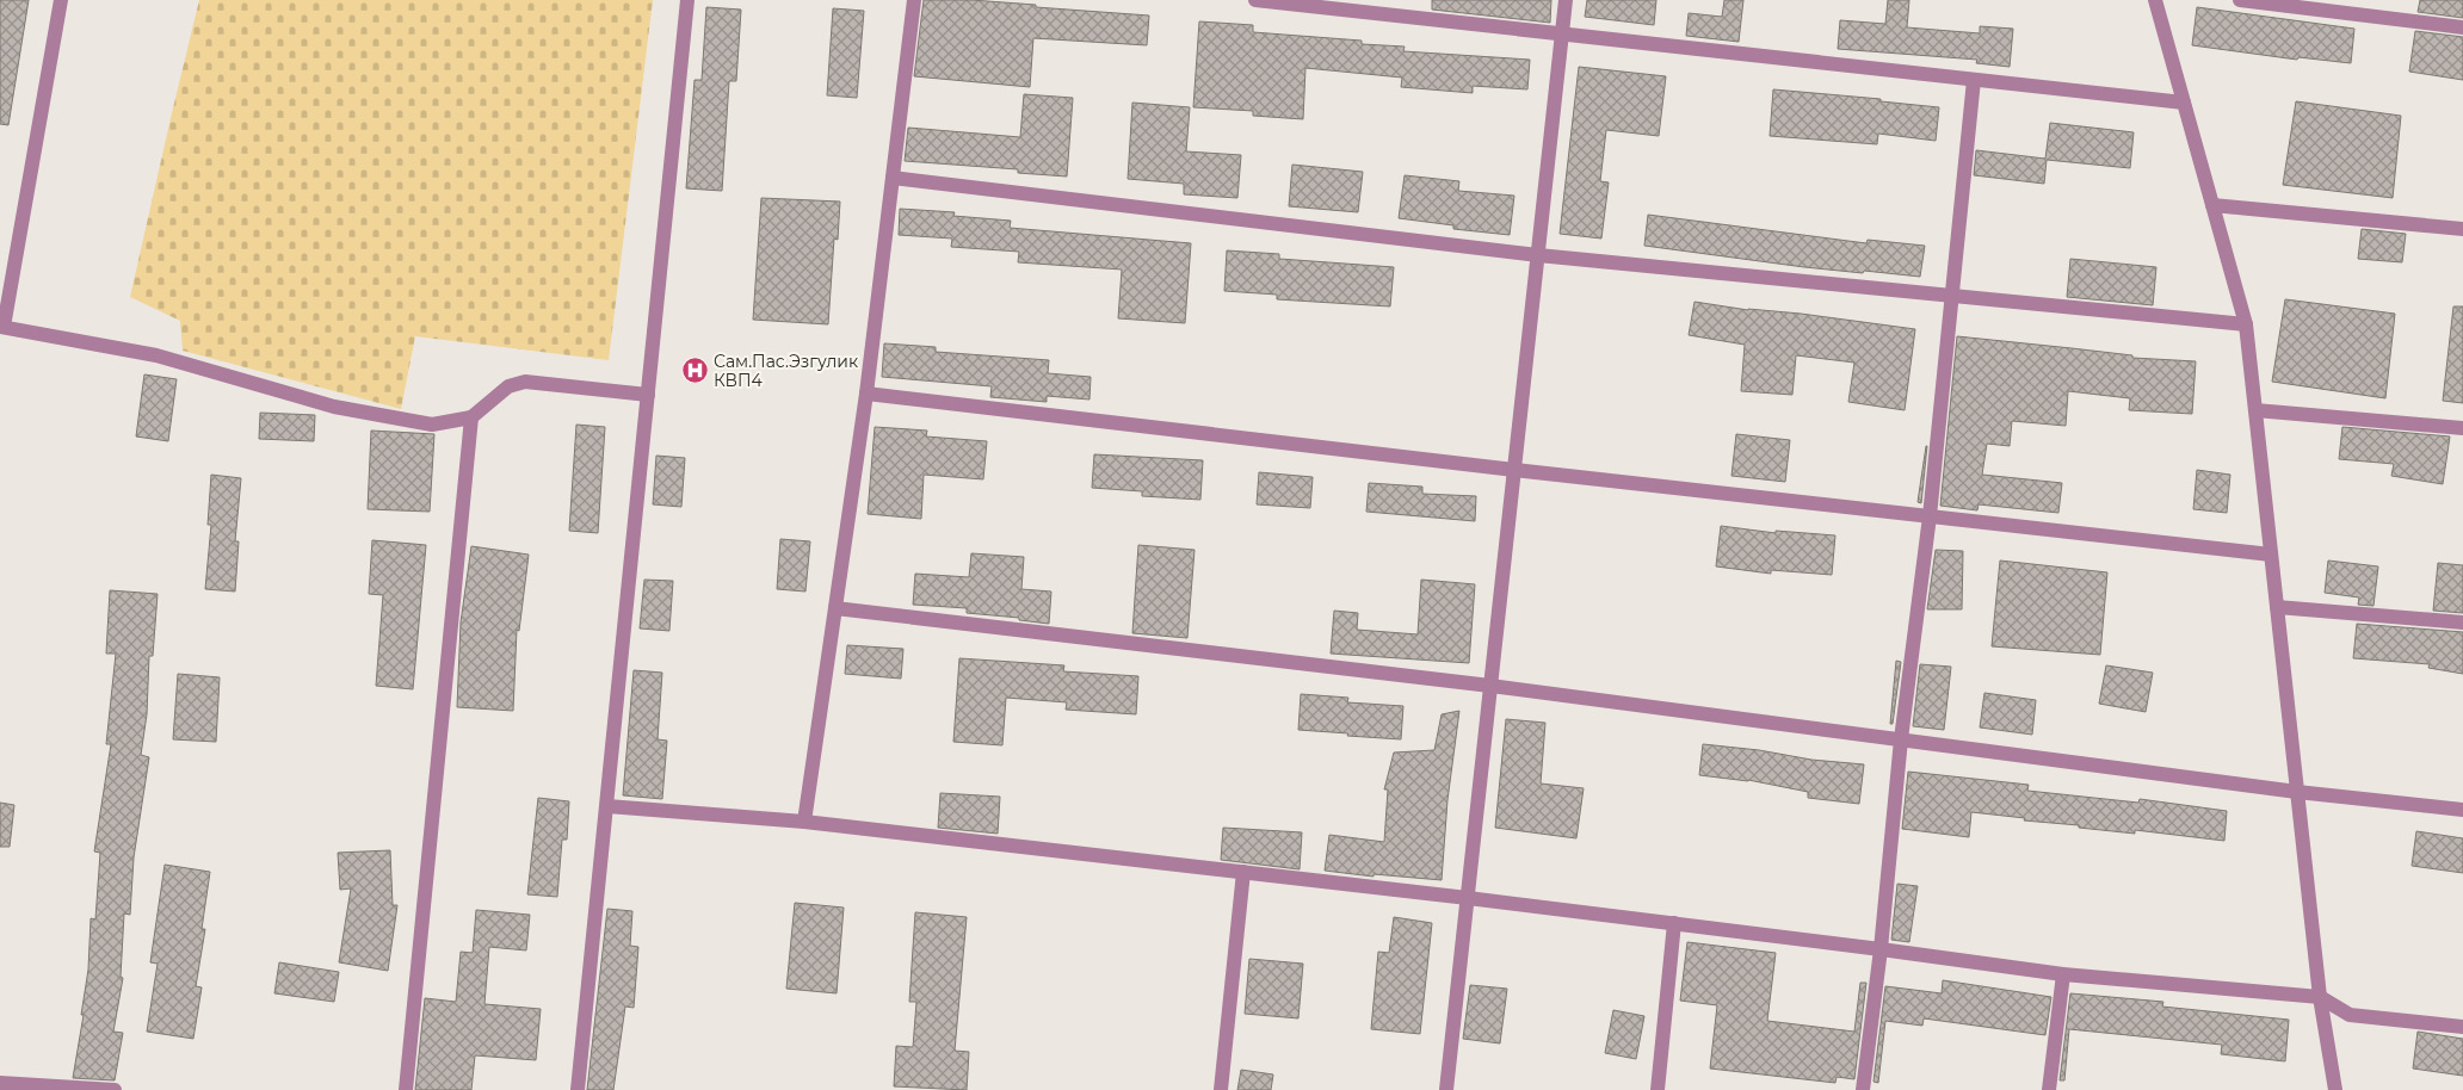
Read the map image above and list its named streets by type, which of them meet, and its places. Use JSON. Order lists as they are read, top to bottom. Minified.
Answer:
{"places":{"hospital":["Сам.Пас.Эзгулик КВП4"]}}
